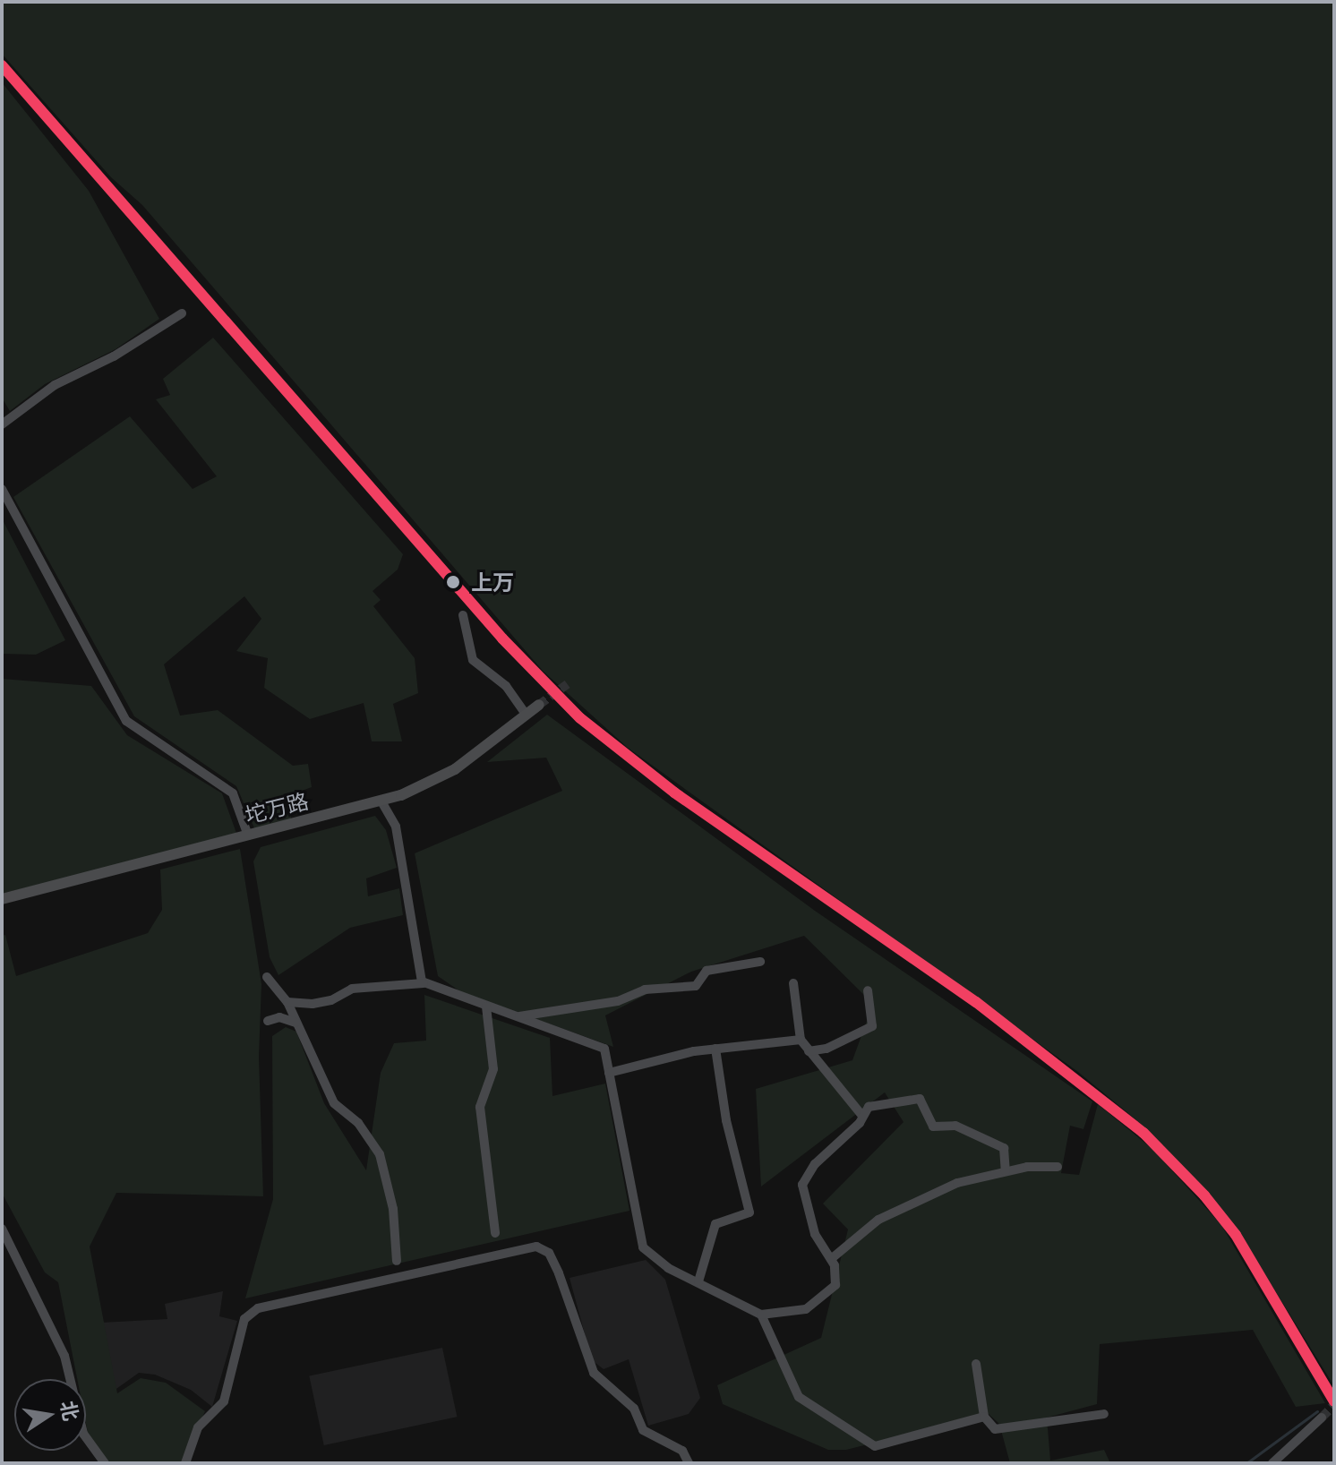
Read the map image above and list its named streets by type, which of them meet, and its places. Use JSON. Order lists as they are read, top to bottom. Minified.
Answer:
{"streets":{"main road":["坨万路"]},"places":["上万"],"north":"right"}
